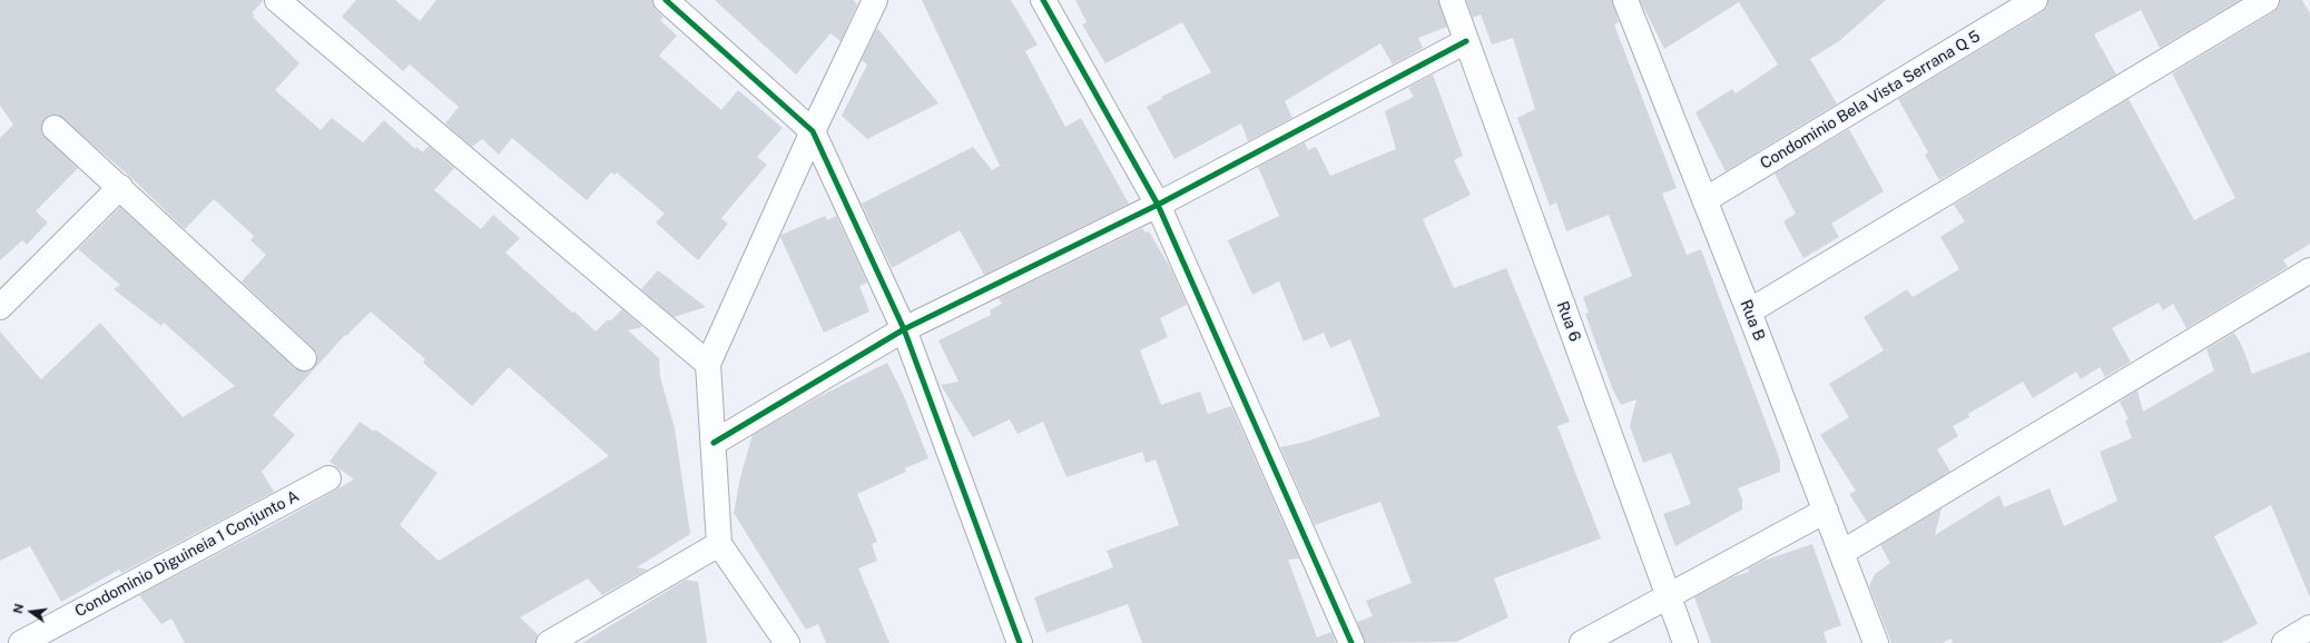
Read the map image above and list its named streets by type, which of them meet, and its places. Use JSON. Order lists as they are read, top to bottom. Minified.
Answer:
{"streets":{"street":["Condominio Bela Vista Serrana Q 5","Rua B","Rua 6","Condominio Diguineia 1 Conjunto A"]},"crossings":[["Condominio Bela Vista Serrana Q 5","Rua B"]],"north":"left"}
